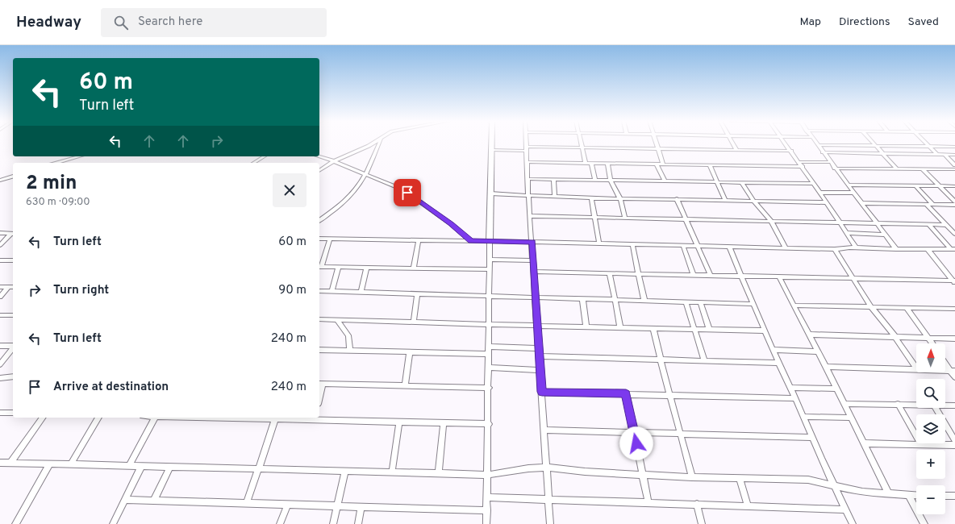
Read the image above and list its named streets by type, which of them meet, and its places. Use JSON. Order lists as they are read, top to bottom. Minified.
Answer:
{"north":"top","page":{"header":"Headway","search":"Search here","nav":["Map","Directions","Saved"],"turn":["60 m","Turn left"],"heading":["2 min","630 m · 09:00"],"list":[{"name":"Turn left","value":"60 m"},{"name":"Turn right","value":"90 m"},{"name":"Turn left","value":"240 m"},{"name":"Arrive at destination","value":"240 m"}],"map_buttons":["+","−"]}}
